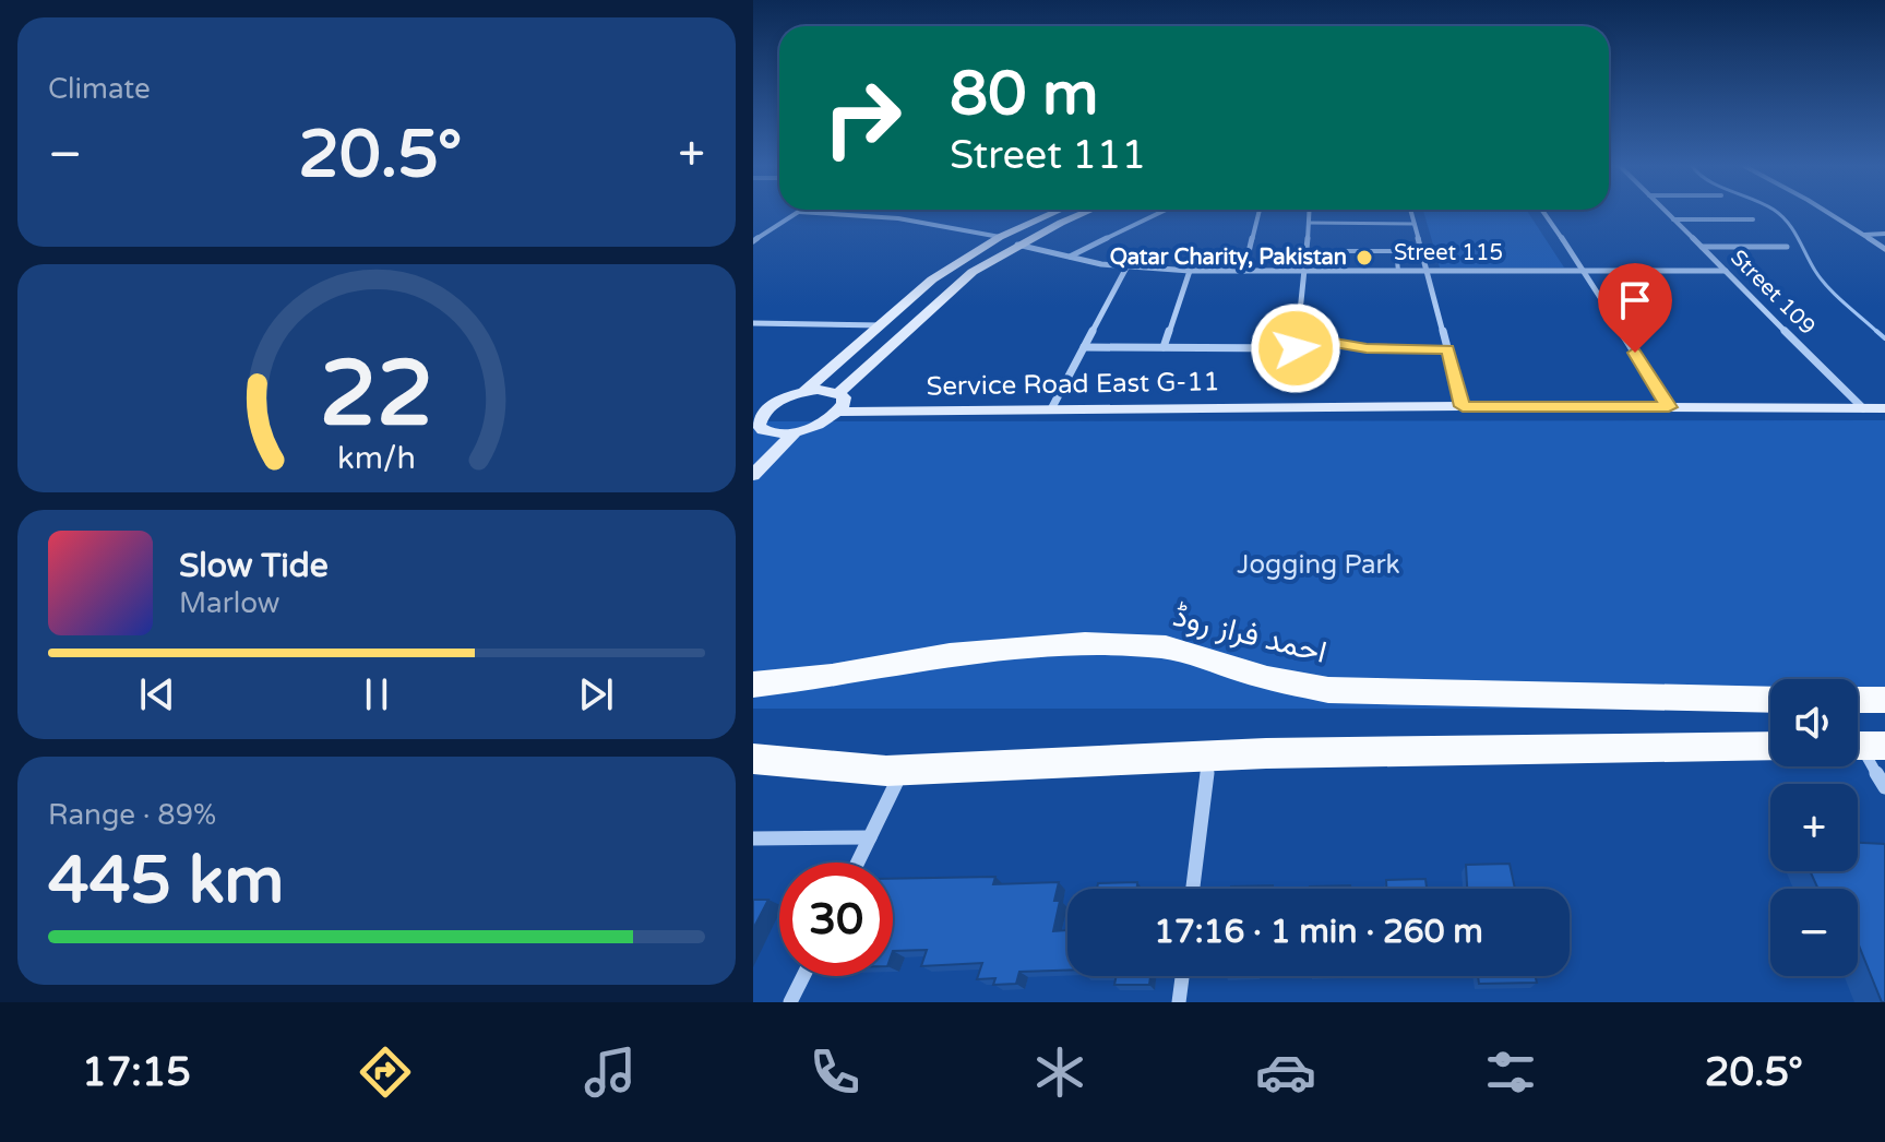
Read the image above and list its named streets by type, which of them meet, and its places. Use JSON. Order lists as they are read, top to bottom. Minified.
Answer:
{"streets":{"main road":["Service Road East G-11","احمد فراز روڈ"],"street":["Street 115","Street 109"]},"crossings":[["Street 115","Street 109"],["Street 109","Service Road East G-11"]],"parks":["Jogging Park"],"places":["Qatar Charity, Pakistan"],"page":{"tile":["Climate",["Range · 89%","445 km"]],"turn":["80 m","Street 111"],"heat":["−","20.5°","+"],"song":["Slow Tide","Marlow"],"map_buttons":["+","−"],"limit":"30","trip":"17:16 · 1 min · 260 m","tabs":["17:15","20.5°"],"gauge":["22","km/h"]}}
